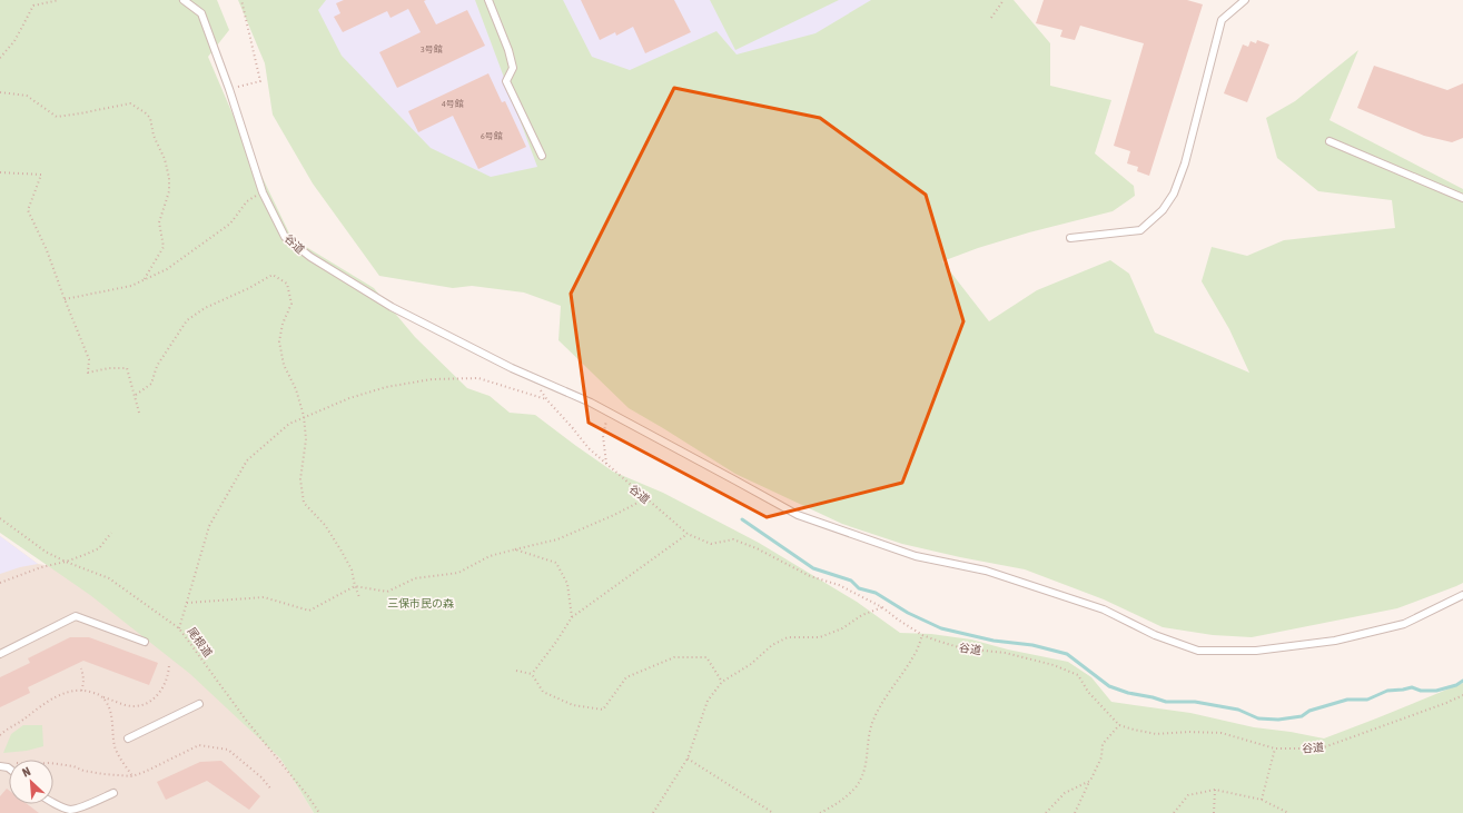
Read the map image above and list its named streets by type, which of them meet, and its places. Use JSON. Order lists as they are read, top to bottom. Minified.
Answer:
{"streets":{"lane":["谷道"],"path":["尾根道"]},"parks":["三保市民の森"],"house_numbers":["3号館","4号館","6号館"],"north":"top left"}
